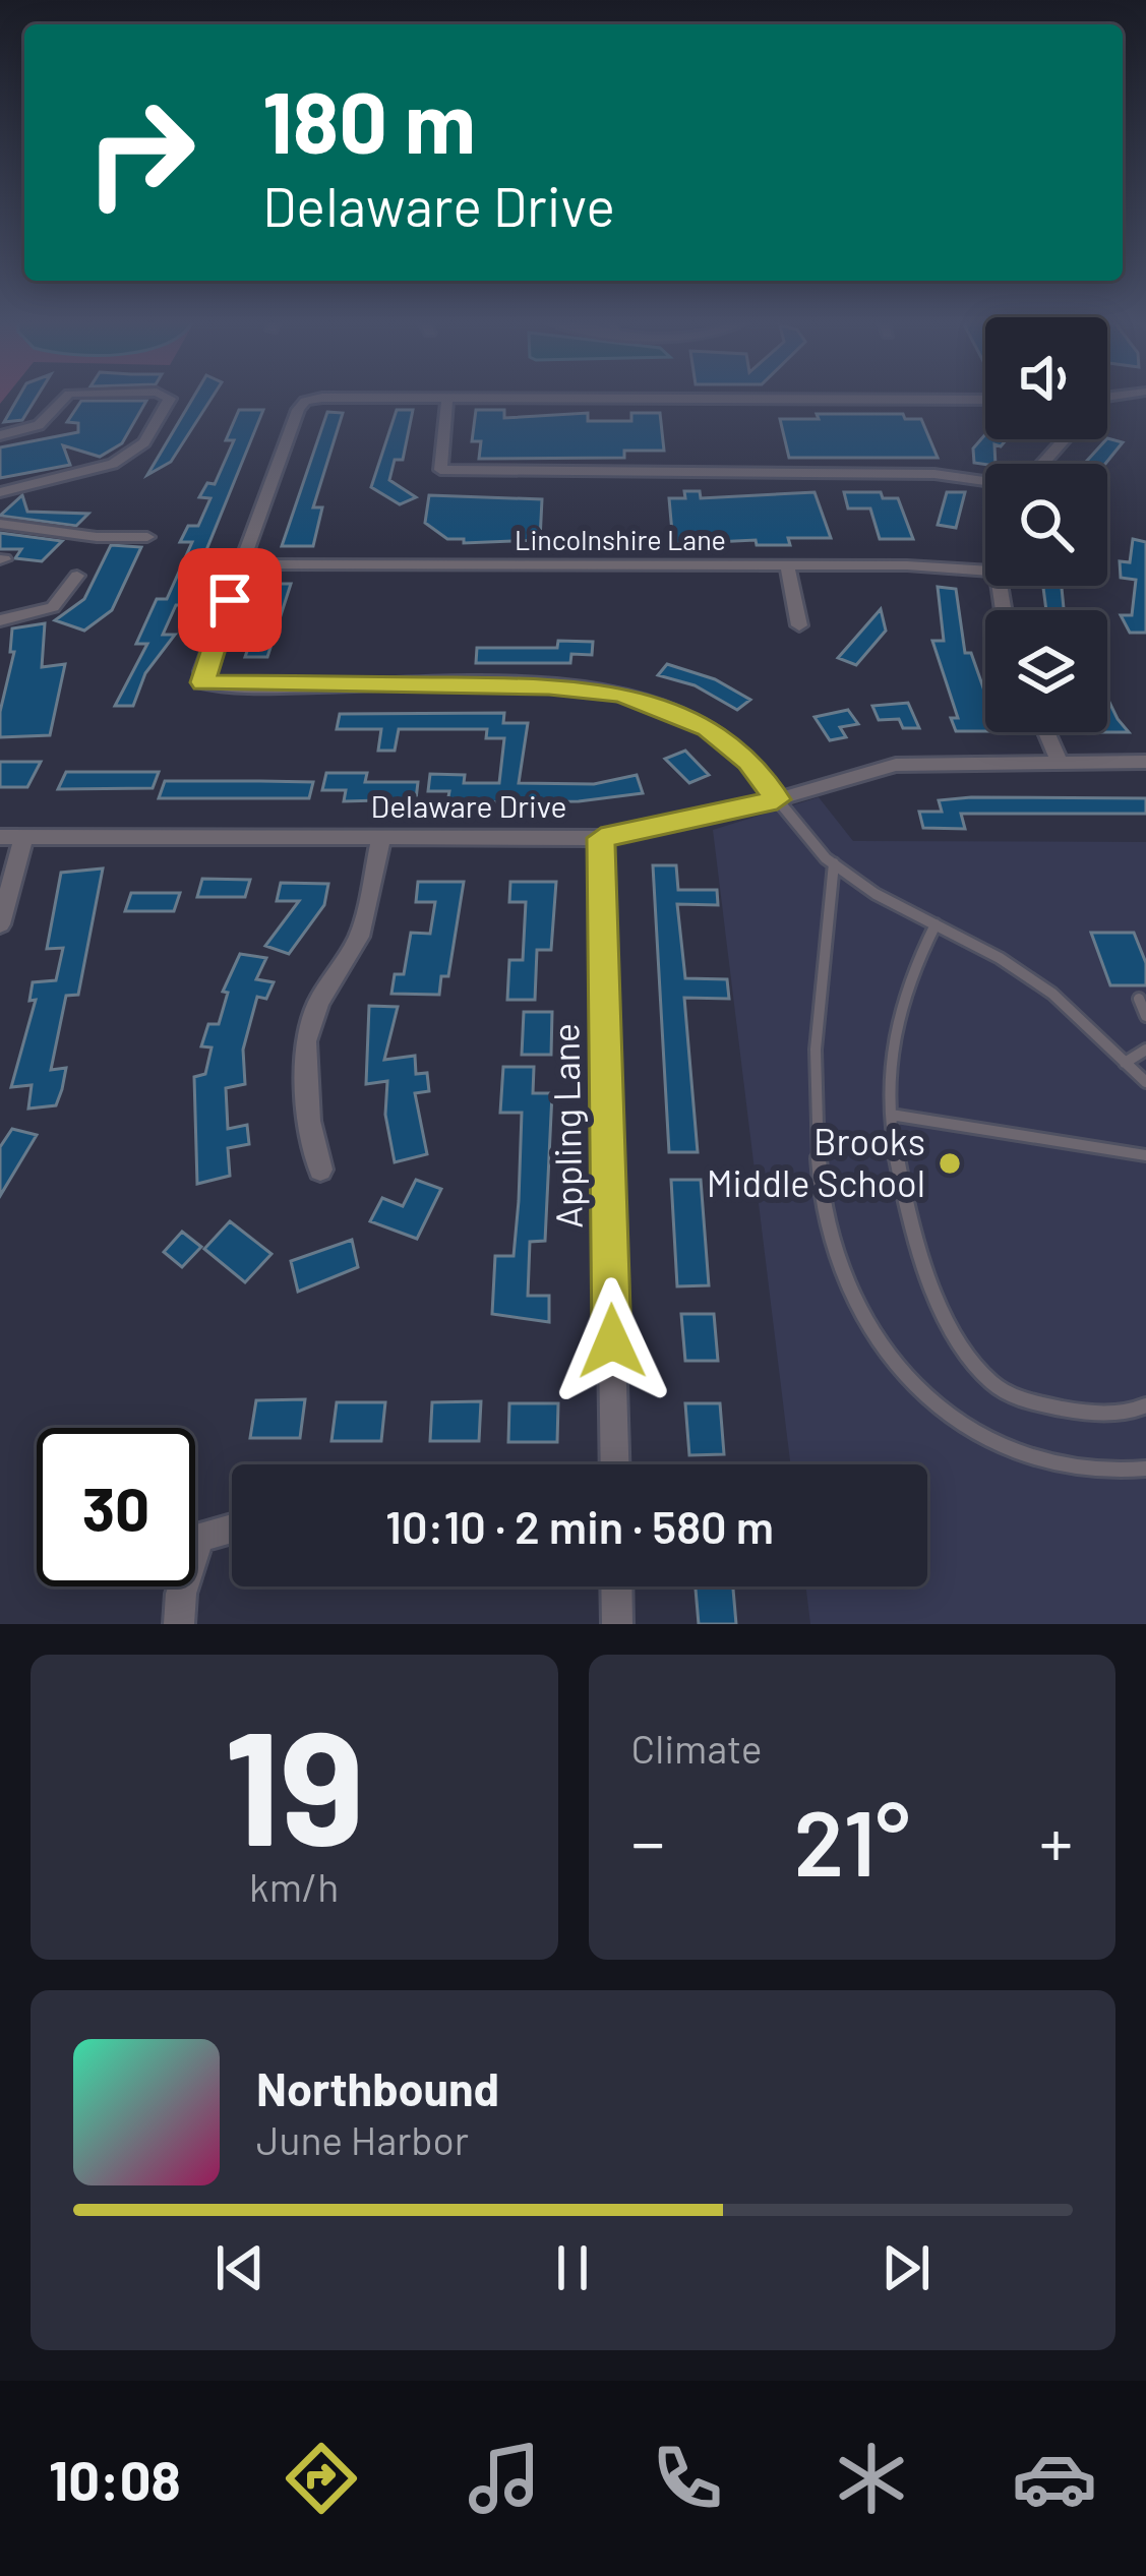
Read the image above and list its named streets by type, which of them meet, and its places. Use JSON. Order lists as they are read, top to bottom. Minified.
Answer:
{"streets":{"street":["Lincolnshire Lane","Delaware Drive","Appling Lane"]},"crossings":[["Delaware Drive","Appling Lane"]],"places":["Brooks Middle School"],"page":{"turn":["180 m","Delaware Drive"],"limit":"30","trip":"10:10 · 2 min · 580 m","tile":[["19","km/h"],"Climate"],"heat":["−","21°","+"],"song":["Northbound","June Harbor"],"tabs":"10:08"}}
